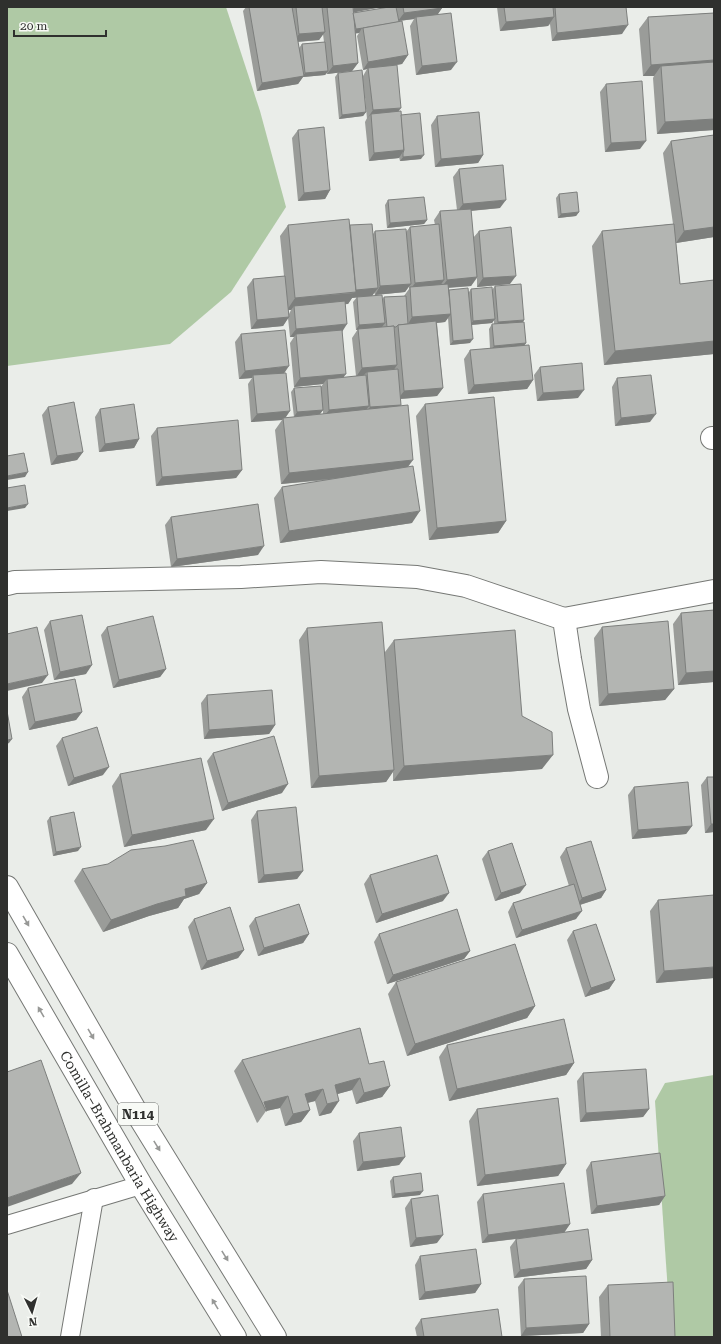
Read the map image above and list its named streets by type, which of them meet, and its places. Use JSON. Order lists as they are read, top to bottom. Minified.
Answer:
{"streets":{"main road":["N114","Comilla–Brahmanbaria Highway"]},"scale_bar":"20 m","north":"bottom"}
